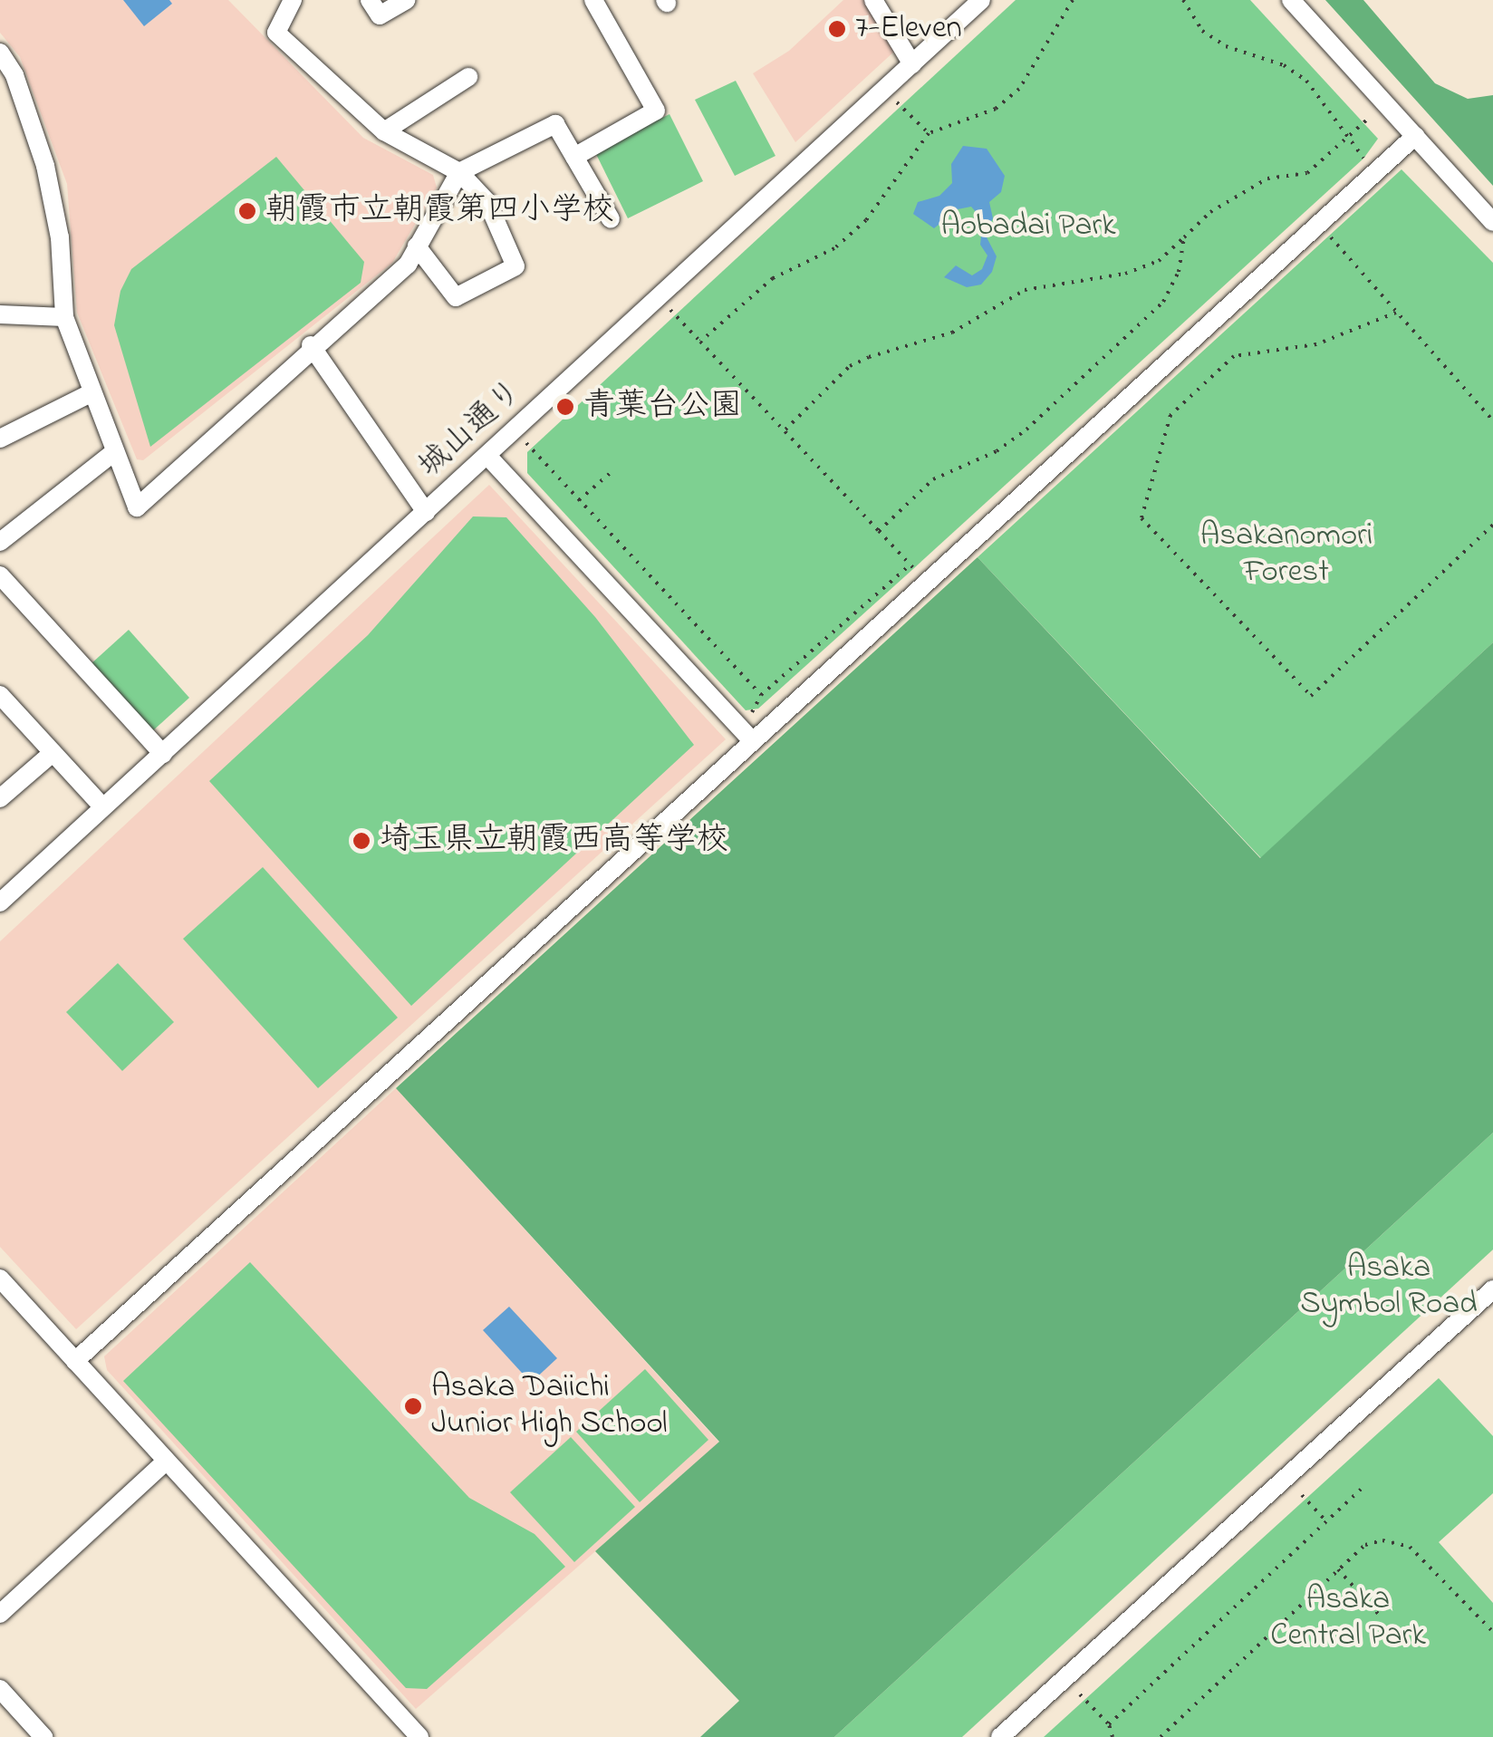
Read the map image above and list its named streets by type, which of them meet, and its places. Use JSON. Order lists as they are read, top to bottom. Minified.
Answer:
{"streets":{"street":["城山通り"]},"parks":["Aobadai Park","Asakanomori Forest","Asaka Symbol Road","Asaka Central Park"],"places":["7-Eleven","朝霞市立朝霞第四小学校","青葉台公園","埼玉県立朝霞西高等学校","Asaka Daiichi Junior High School"]}
